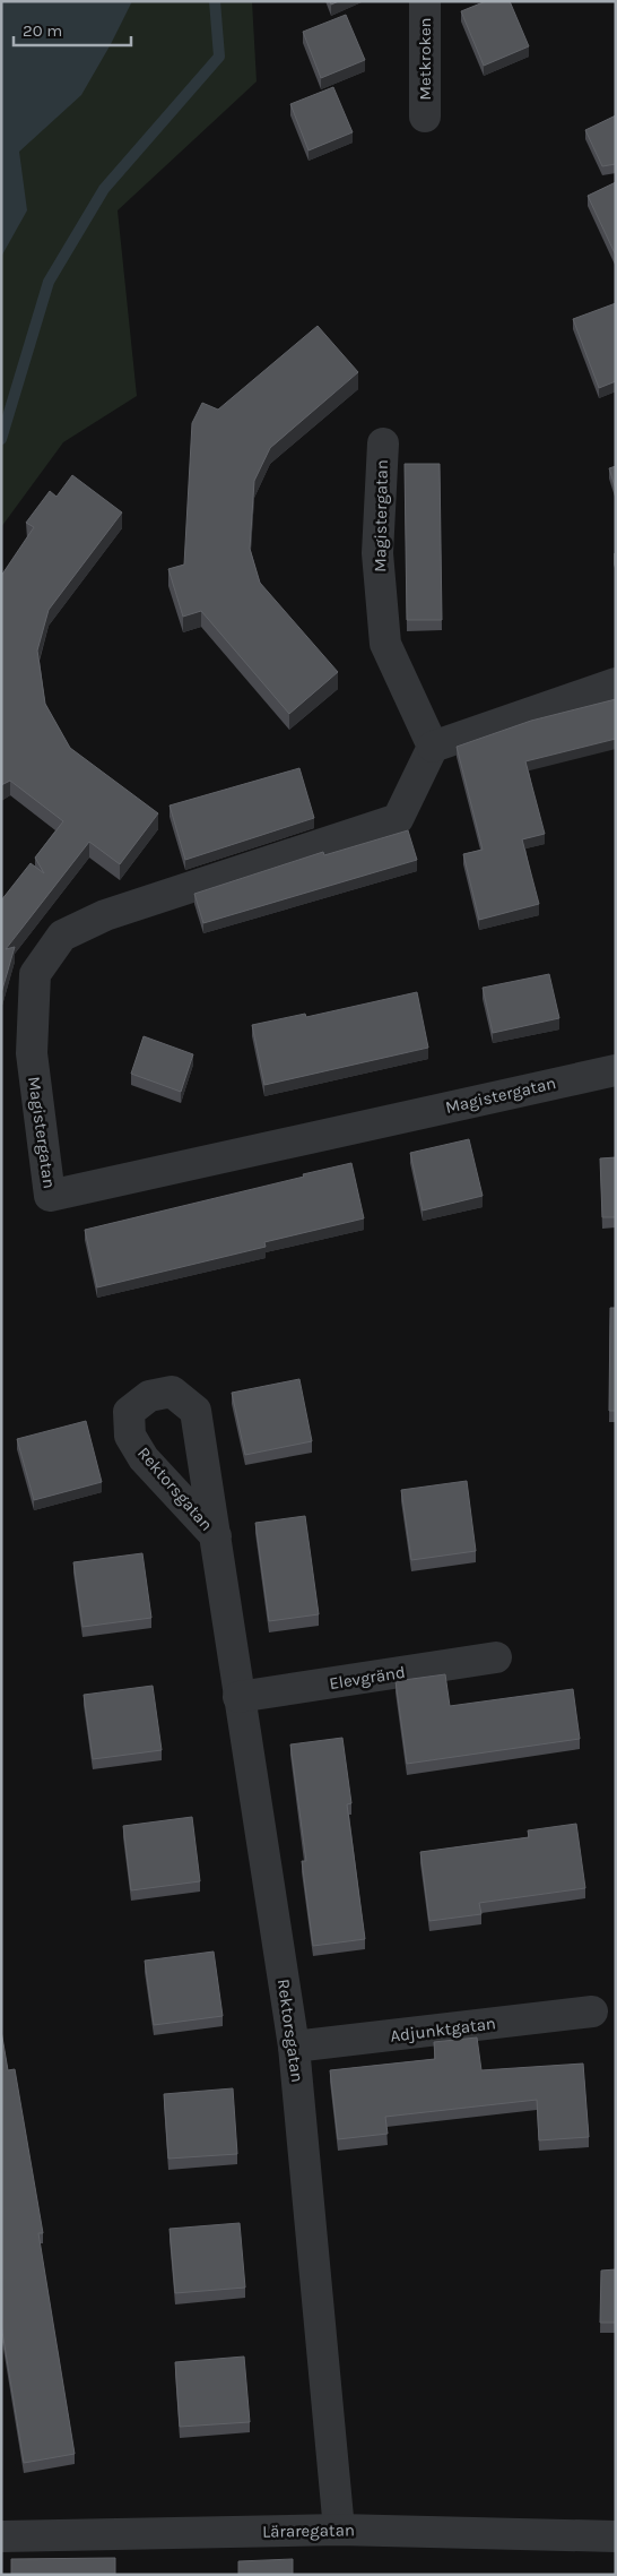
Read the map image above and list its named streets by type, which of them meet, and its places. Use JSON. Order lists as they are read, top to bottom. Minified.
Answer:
{"streets":{"street":["Metkroken","Magistergatan","Rektorsgatan","Elevgränd","Adjunktgatan","Läraregatan"]},"crossings":[["Rektorsgatan","Elevgränd"],["Rektorsgatan","Adjunktgatan"],["Rektorsgatan","Läraregatan"]],"scale_bar":"20 m"}
